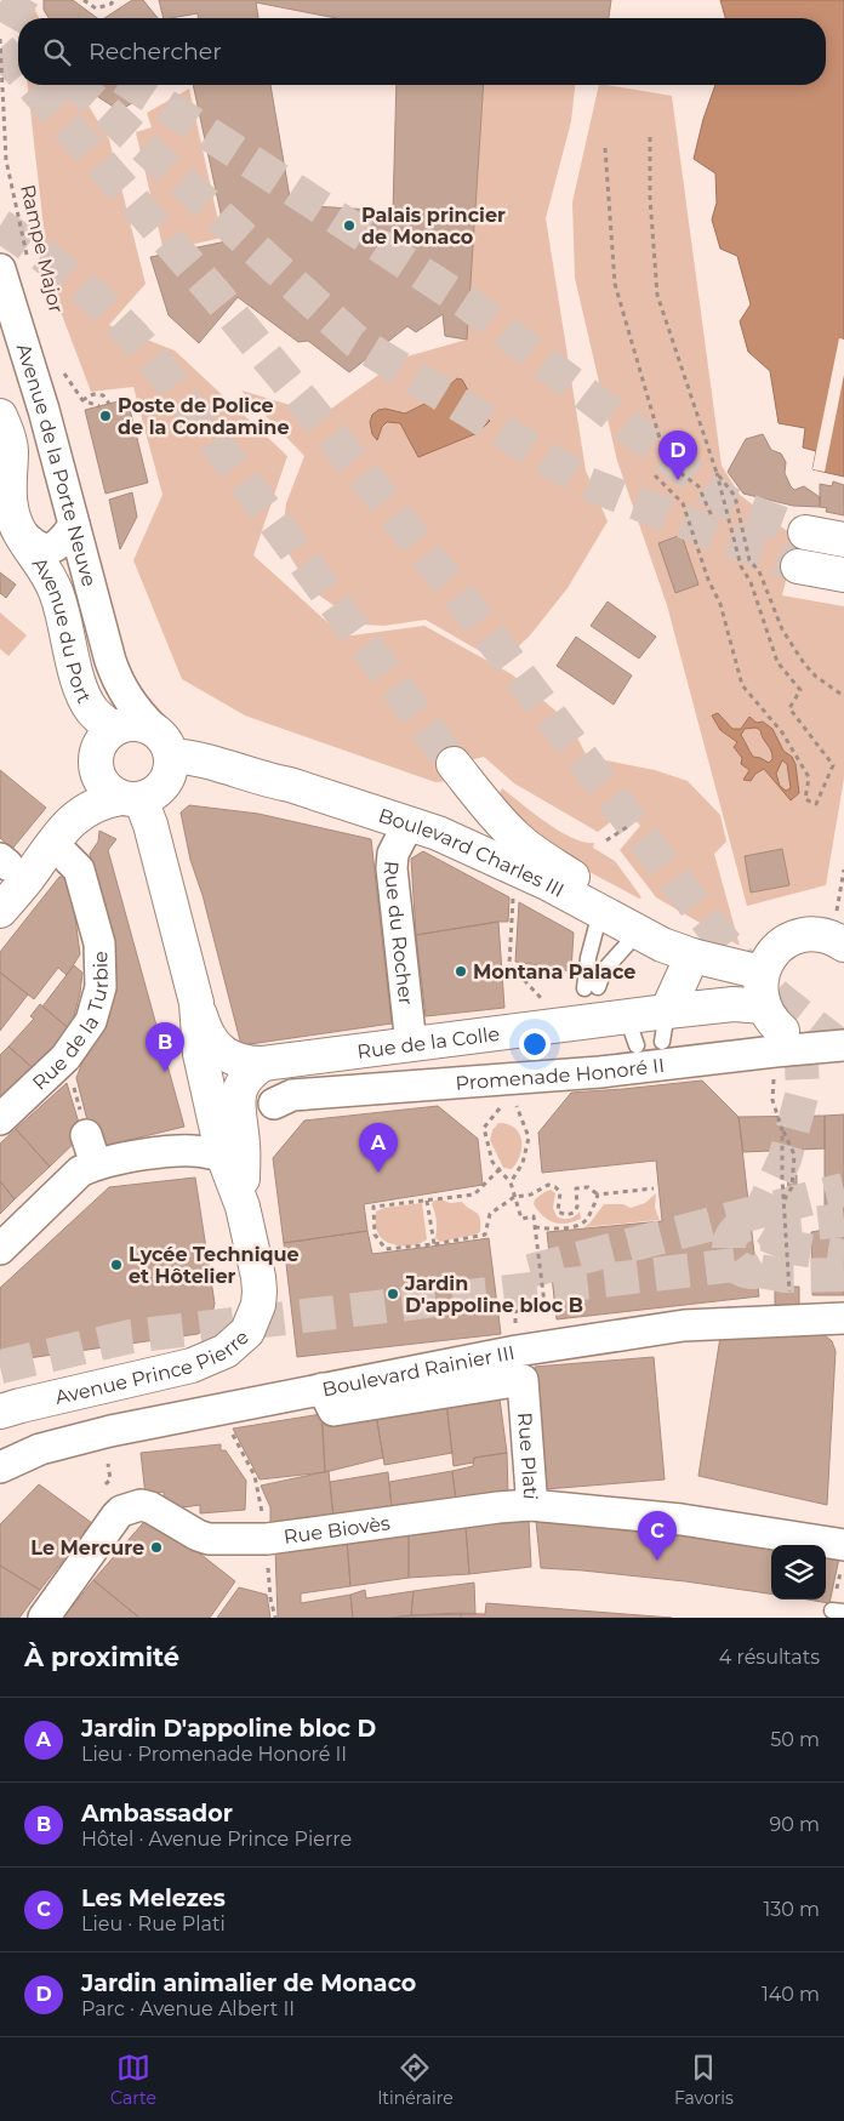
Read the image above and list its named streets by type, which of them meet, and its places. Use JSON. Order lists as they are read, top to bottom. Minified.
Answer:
{"streets":{"main road":["Avenue du Port","Boulevard Charles III","Rue de la Colle","Avenue Prince Pierre"],"street":["Avenue de la Porte Neuve","Rue du Rocher","Rue de la Turbie","Promenade Honoré II","Boulevard Rainier III","Rue Plati","Rue Biovès"],"path":["Rampe Major"]},"crossings":[["Rampe Major","Avenue de la Porte Neuve"],["Avenue de la Porte Neuve","Avenue du Port"],["Avenue de la Porte Neuve","Boulevard Charles III"],["Avenue de la Porte Neuve","Avenue Prince Pierre"],["Avenue du Port","Boulevard Charles III"],["Avenue du Port","Avenue Prince Pierre"],["Boulevard Charles III","Rue du Rocher"],["Boulevard Charles III","Avenue Prince Pierre"],["Rue du Rocher","Rue de la Colle"],["Rue de la Colle","Promenade Honoré II"],["Rue de la Colle","Avenue Prince Pierre"],["Boulevard Rainier III","Rue Plati"],["Rue Plati","Rue Biovès"]],"places":["Palais princier de Monaco","Poste de Police de la Condamine","Montana Palace","Lycée Technique et Hôtelier","Jardin D'appoline bloc B","Le Mercure"],"page":{"search":"Rechercher","pins":["D","B","A","C"],"heading":["À proximité","4 résultats"],"list":[{"mark":"A","name":"Jardin D'appoline bloc D","note":"Lieu · Promenade Honoré II","value":"50 m"},{"mark":"B","name":"Ambassador","note":"Hôtel · Avenue Prince Pierre","value":"90 m"},{"mark":"C","name":"Les Melezes","note":"Lieu · Rue Plati","value":"130 m"},{"mark":"D","name":"Jardin animalier de Monaco","note":"Parc · Avenue Albert II","value":"140 m"}],"nav":["Carte","Itinéraire","Favoris"]}}
